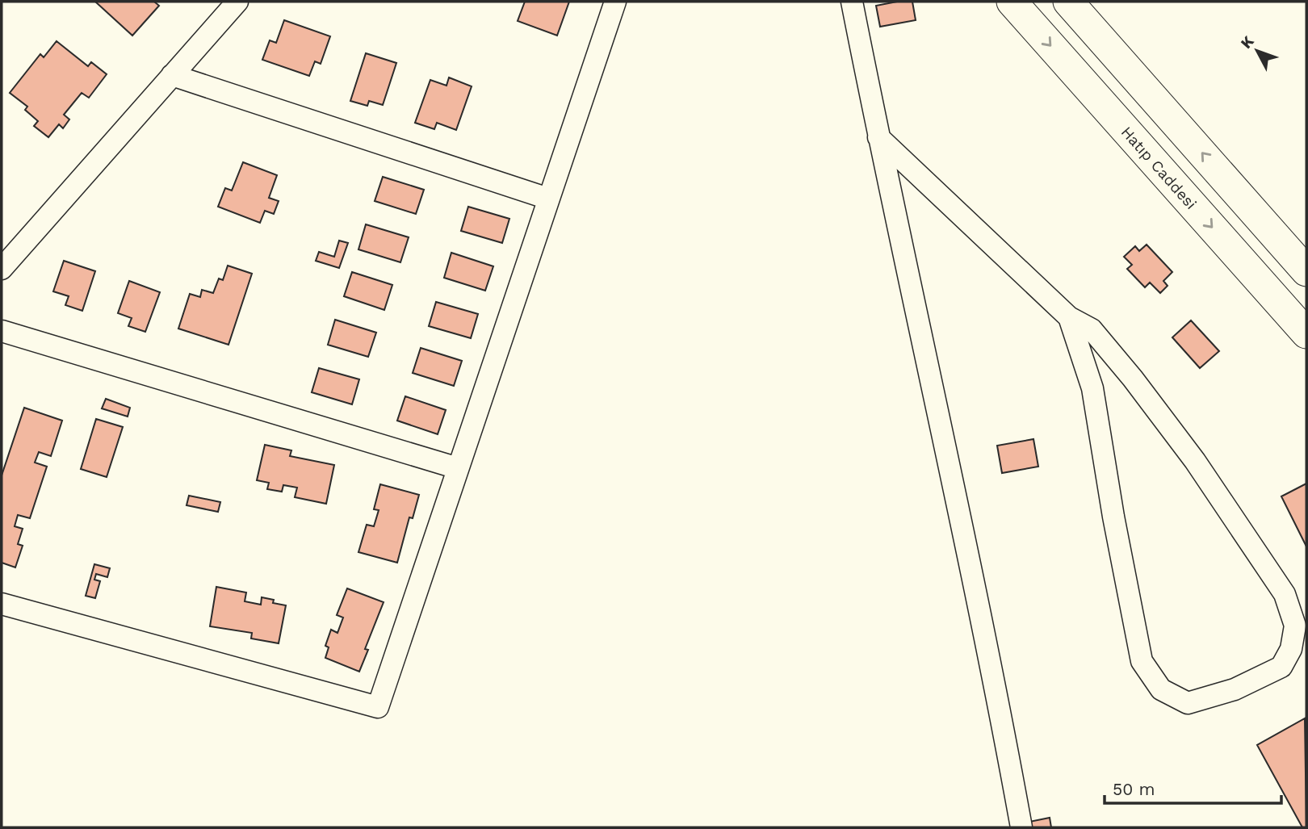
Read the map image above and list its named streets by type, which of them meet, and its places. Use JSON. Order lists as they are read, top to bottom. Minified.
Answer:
{"streets":{"main road":["Hatıp Caddesi"]},"scale_bar":"50 m","north":"top left"}
